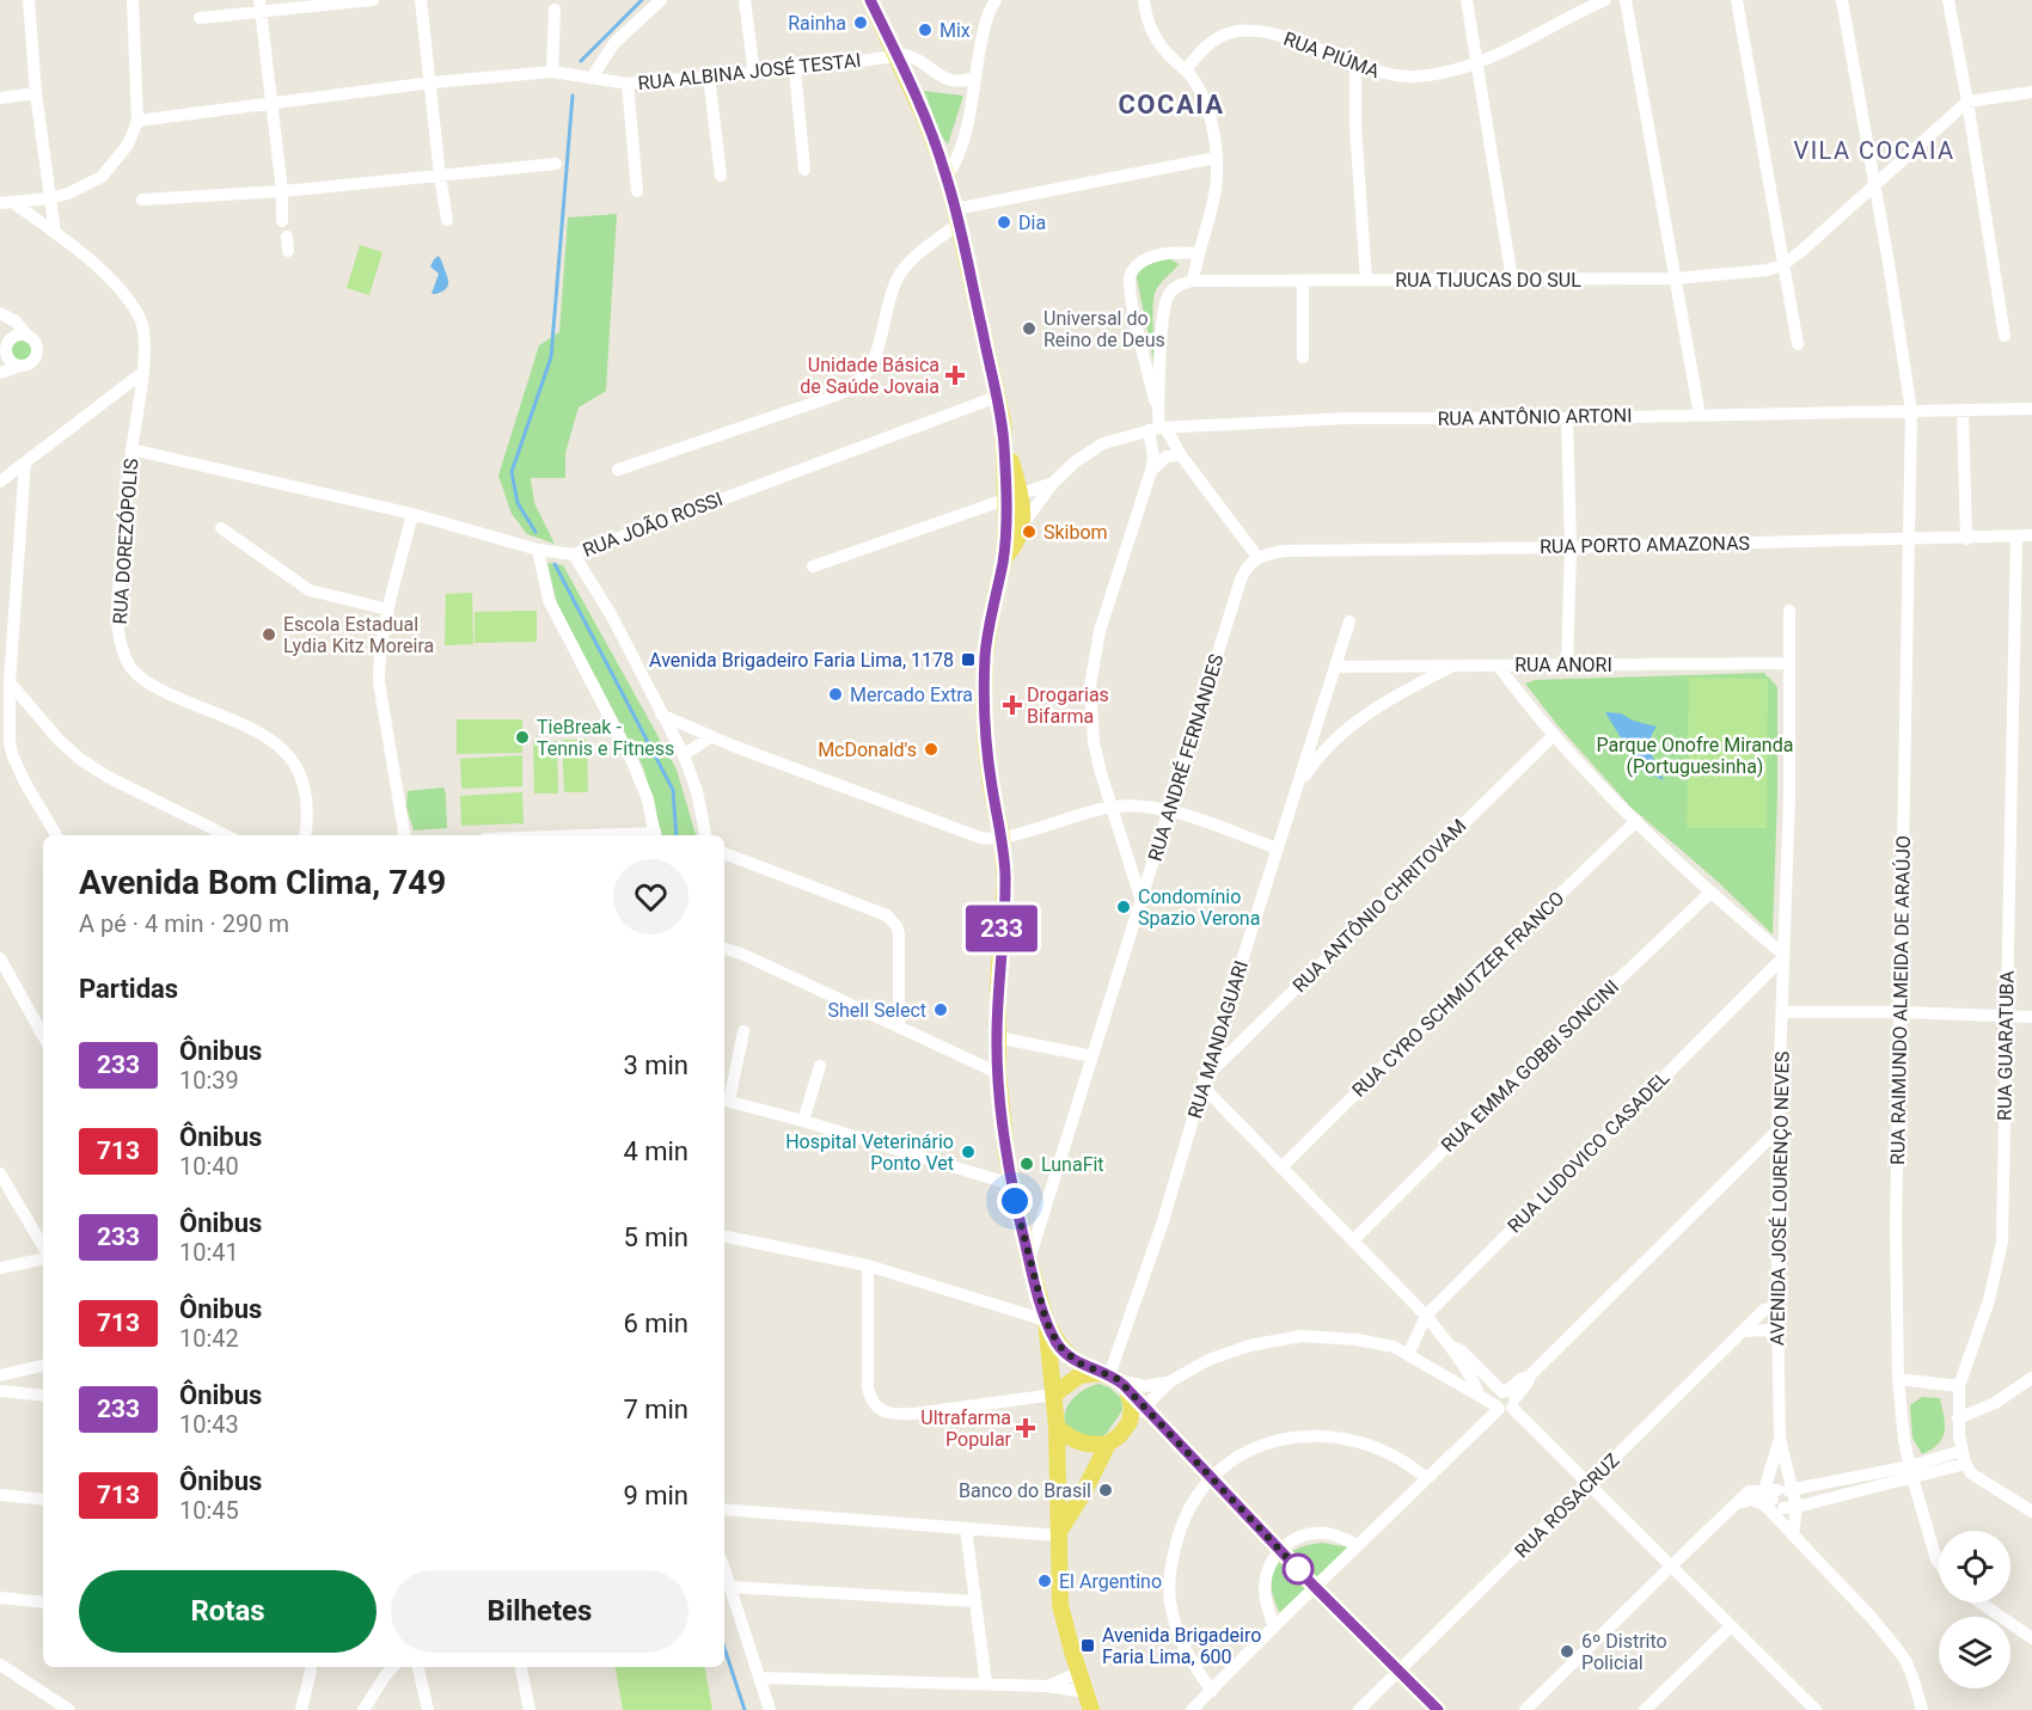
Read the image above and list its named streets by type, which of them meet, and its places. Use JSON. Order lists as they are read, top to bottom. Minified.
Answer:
{"streets":{"street":["RUA PIÚMA","RUA ALBINA JOSÉ TESTAI","RUA TIJUCAS DO SUL","RUA ANTÔNIO ARTONI","RUA JOÃO ROSSI","RUA DOREZÓPOLIS","RUA PORTO AMAZONAS","RUA ANORI","RUA ANDRÉ FERNANDES","RUA ANTÔNIO CHRITOVAM","RUA CYRO SCHMUTZER FRANCO","RUA RAIMUNDO ALMEIDA DE ARAÚJO","RUA MANDAGUARI","RUA GUARATUBA","RUA EMMA GOBBI SONCINI","RUA LUDOVICO CASADEL","AVENIDA JOSÉ LOURENÇO NEVES","RUA ROSACRUZ"]},"crossings":[["RUA ANTÔNIO ARTONI","RUA RAIMUNDO ALMEIDA DE ARAÚJO"],["RUA JOÃO ROSSI","RUA DOREZÓPOLIS"],["RUA PORTO AMAZONAS","RUA ANDRÉ FERNANDES"],["RUA PORTO AMAZONAS","RUA RAIMUNDO ALMEIDA DE ARAÚJO"],["RUA PORTO AMAZONAS","RUA GUARATUBA"],["RUA ANORI","RUA MANDAGUARI"],["RUA ANORI","AVENIDA JOSÉ LOURENÇO NEVES"],["RUA ANTÔNIO CHRITOVAM","RUA MANDAGUARI"],["RUA LUDOVICO CASADEL","AVENIDA JOSÉ LOURENÇO NEVES"],["AVENIDA JOSÉ LOURENÇO NEVES","RUA ROSACRUZ"]],"districts":["COCAIA","VILA COCAIA"],"parks":["Parque Onofre Miranda (Portuguesinha)"],"places":{"other":["Rainha","Mix","Dia","Universal do Reino de Deus","Skibom","Escola Estadual Lydia Kitz Moreira","Mercado Extra","TieBreak - Tennis e Fitness","McDonald's","Condomínio Spazio Verona","Shell Select","Hospital Veterinário Ponto Vet","LunaFit","Banco do Brasil","El Argentino","6º Distrito Policial"],"health":["Unidade Básica de Saúde Jovaia","Drogarias Bifarma","Ultrafarma Popular"],"transit":["Avenida Brigadeiro Faria Lima, 1178","Avenida Brigadeiro Faria Lima, 600"]},"lines":["bus line 233"],"page":{"on_map":"233","heading":[["Avenida Bom Clima, 749","A pé · 4 min · 290 m"],"Partidas"],"list":[{"mark":"233","name":"Ônibus","note":"10:39","value":"3 min"},{"mark":"713","name":"Ônibus","note":"10:40","value":"4 min"},{"mark":"233","name":"Ônibus","note":"10:41","value":"5 min"},{"mark":"713","name":"Ônibus","note":"10:42","value":"6 min"},{"mark":"233","name":"Ônibus","note":"10:43","value":"7 min"},{"mark":"713","name":"Ônibus","note":"10:45","value":"9 min"}],"buttons":["Rotas","Bilhetes"]}}
